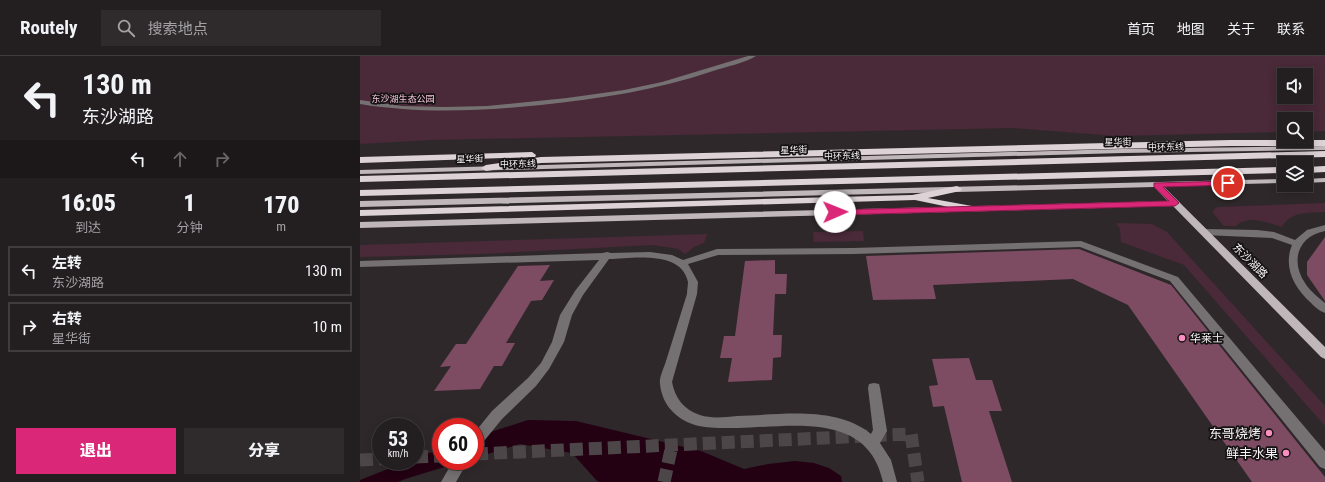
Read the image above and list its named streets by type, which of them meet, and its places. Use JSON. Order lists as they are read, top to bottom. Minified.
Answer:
{"streets":{"highway":["中环东线"],"main road":["星华街","东沙湖路"]},"parks":["东沙湖生态公园"],"places":["华莱士","东哥烧烤","鲜丰水果"],"page":{"header":"Routely","search":"搜索地点","nav":["首页","地图","关于","联系"],"turn":["130 m","东沙湖路"],"eta":["16:05","到达","1","分钟","170","m"],"list":[{"name":"左转","note":"东沙湖路","value":"130 m"},{"name":"右转","note":"星华街","value":"10 m"}],"speed":"53 km/h","limit":"60","buttons":["退出","分享"]}}
